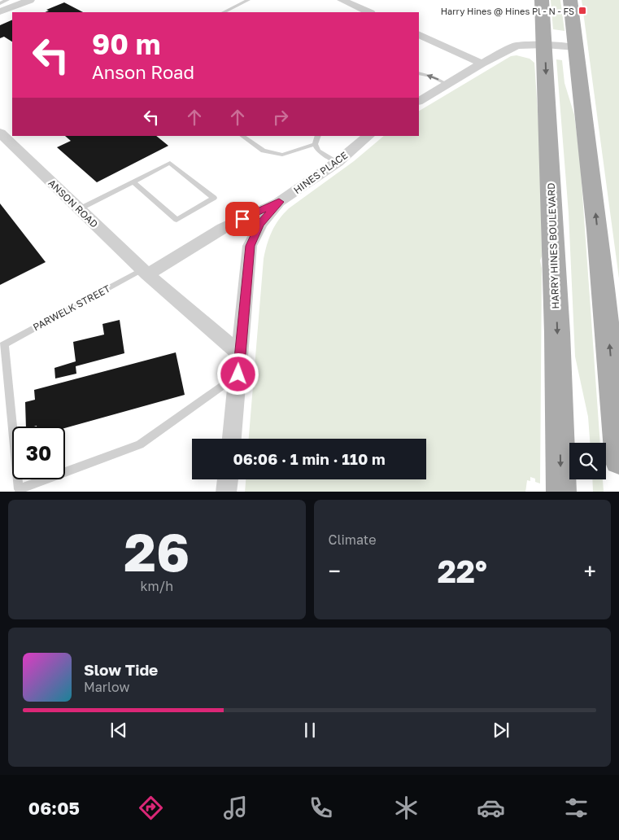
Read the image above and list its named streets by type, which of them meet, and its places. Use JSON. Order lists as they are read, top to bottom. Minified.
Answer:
{"streets":{"main road":["HARRY HINES BOULEVARD"],"street":["HINES PLACE","ANSON ROAD"],"lane":["PARWELK STREET"]},"crossings":[["HINES PLACE","ANSON ROAD"],["ANSON ROAD","PARWELK STREET"]],"places":{"transit":["Harry Hines @ Hines Pl - N - FS"]},"page":{"turn":["90 m","Anson Road"],"limit":"30","trip":"06:06 · 1 min · 110 m","tile":[["26","km/h"],"Climate"],"heat":["−","22°","+"],"song":["Slow Tide","Marlow"],"tabs":"06:05"}}
